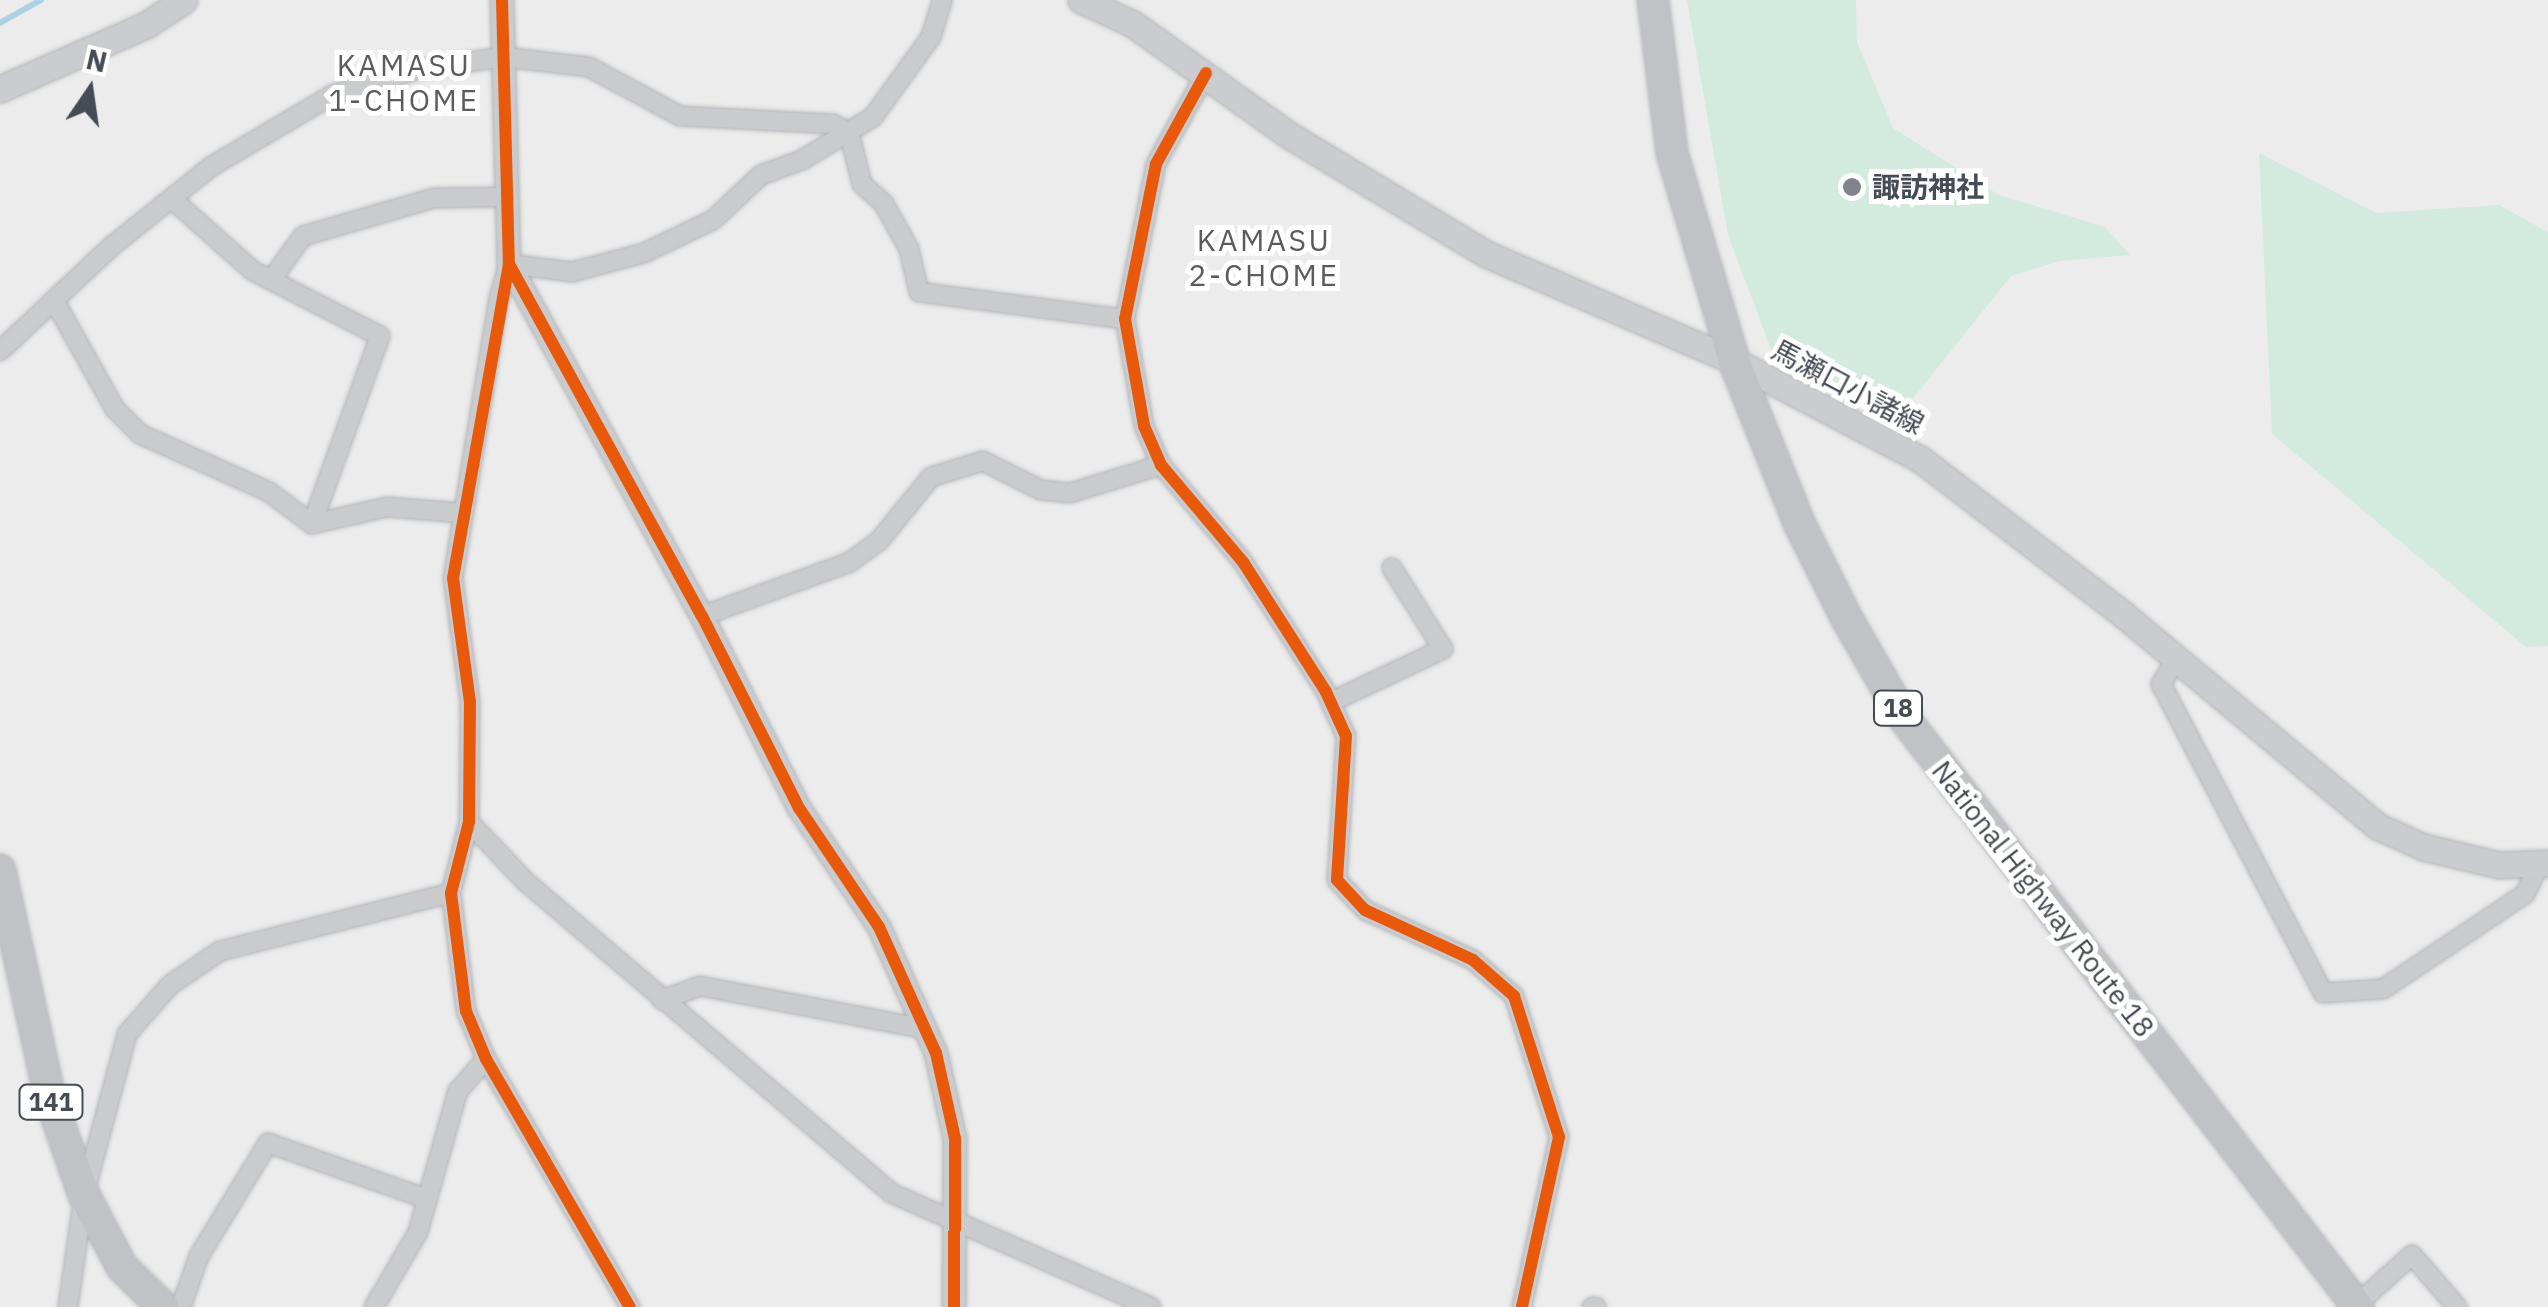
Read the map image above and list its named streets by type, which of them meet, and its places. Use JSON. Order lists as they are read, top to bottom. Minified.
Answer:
{"streets":{"highway":["18","National Highway Route 18","141"],"main road":["馬瀬口小諸線"]},"crossings":[["馬瀬口小諸線","National Highway Route 18"]],"districts":["KAMASU 1-CHOME","KAMASU 2-CHOME"],"places":["諏訪神社"],"north":"top"}
